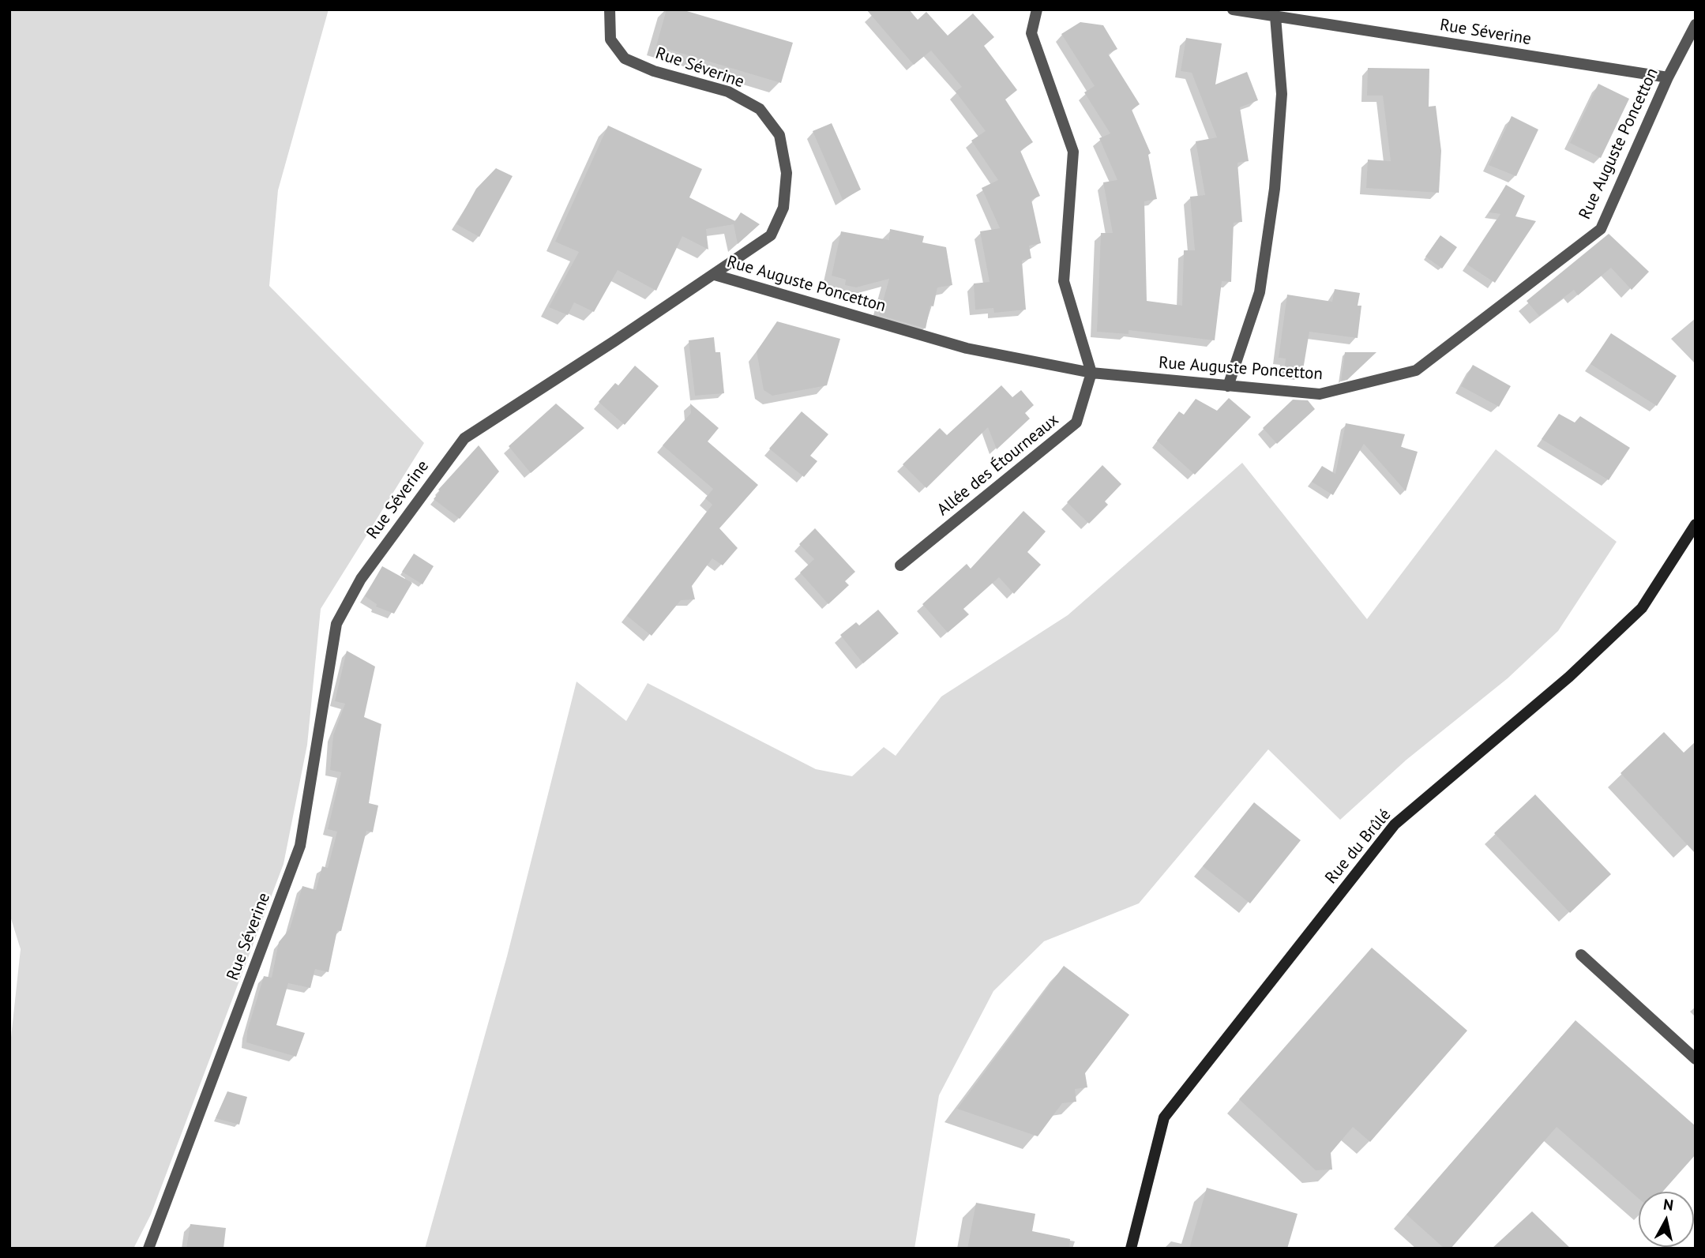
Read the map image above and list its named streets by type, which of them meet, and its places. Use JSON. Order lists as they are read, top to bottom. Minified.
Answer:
{"streets":{"main road":["Rue du Brûlé"],"street":["Rue Séverine","Rue Auguste Poncetton","Allée des Étourneaux"]},"crossings":[["Rue Séverine","Rue Auguste Poncetton"],["Rue Auguste Poncetton","Allée des Étourneaux"]],"north":"top"}
